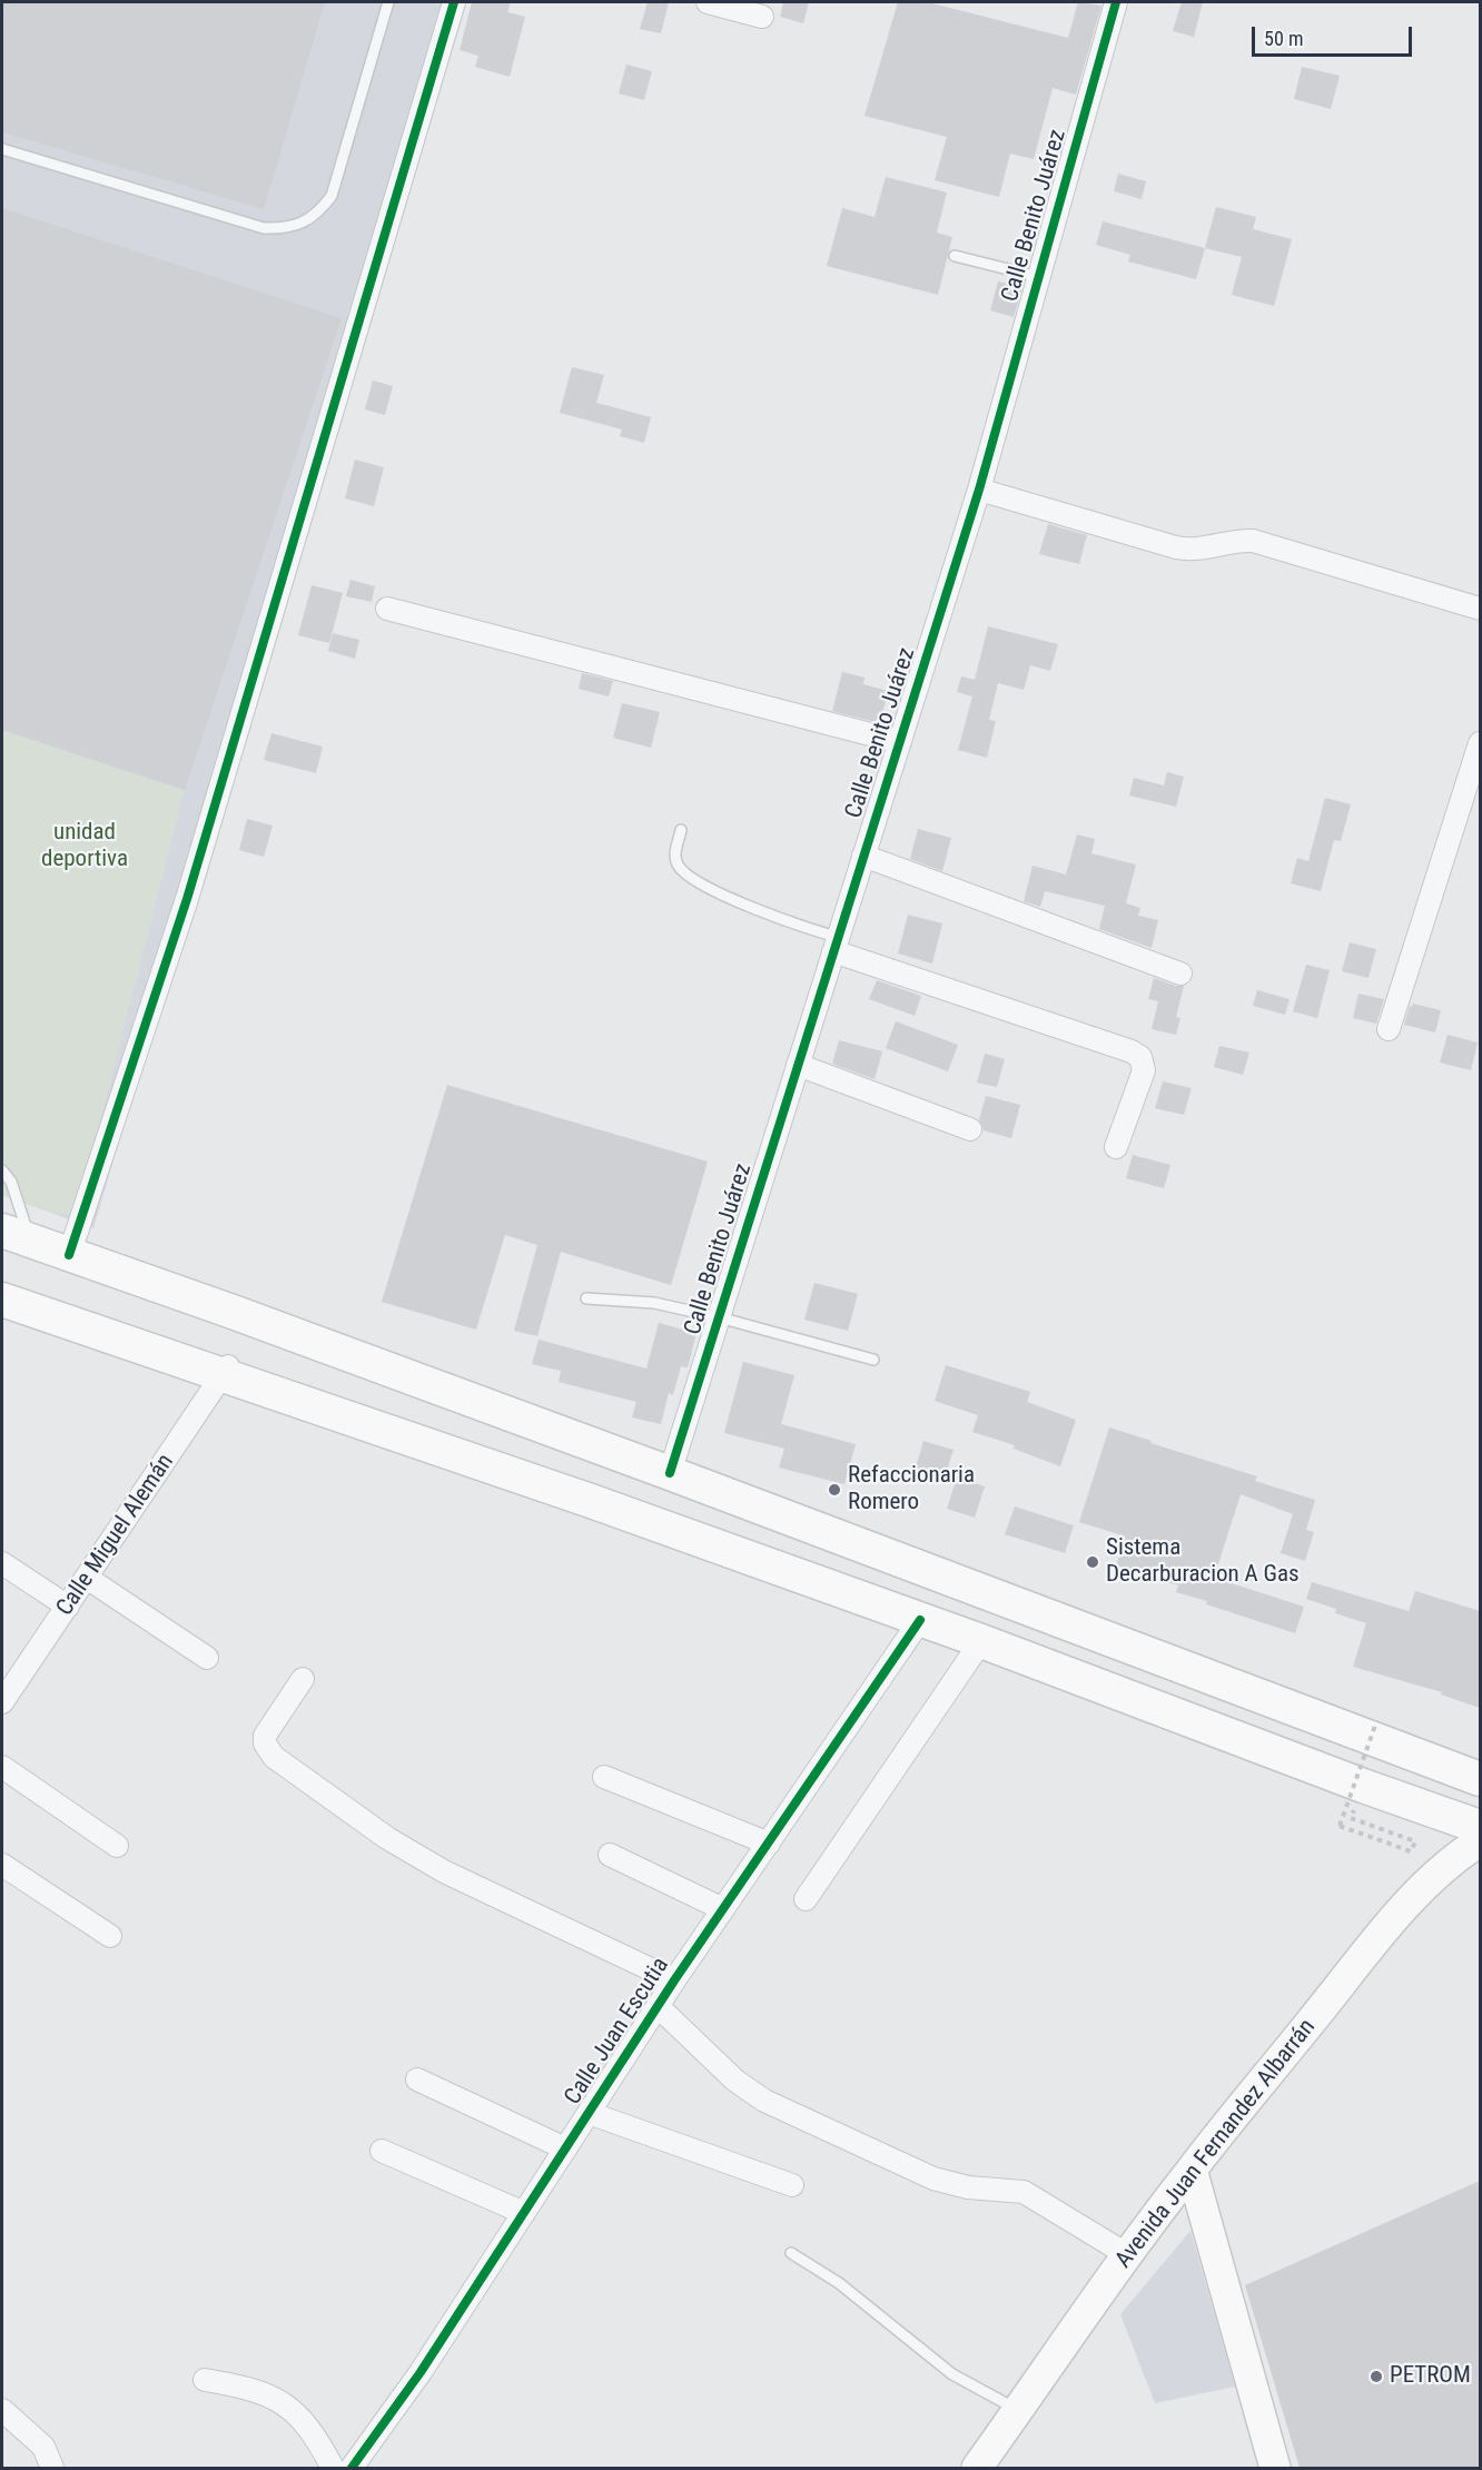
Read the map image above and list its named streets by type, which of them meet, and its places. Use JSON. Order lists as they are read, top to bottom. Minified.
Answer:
{"streets":{"street":["Calle Benito Juárez","Calle Miguel Alemán","Calle Juan Escutia","Avenida Juan Fernandez Albarrán"]},"parks":["unidad deportiva"],"places":["Refaccionaria Romero","Sistema Decarburacion A Gas","PETROM"],"scale_bar":"50 m"}
